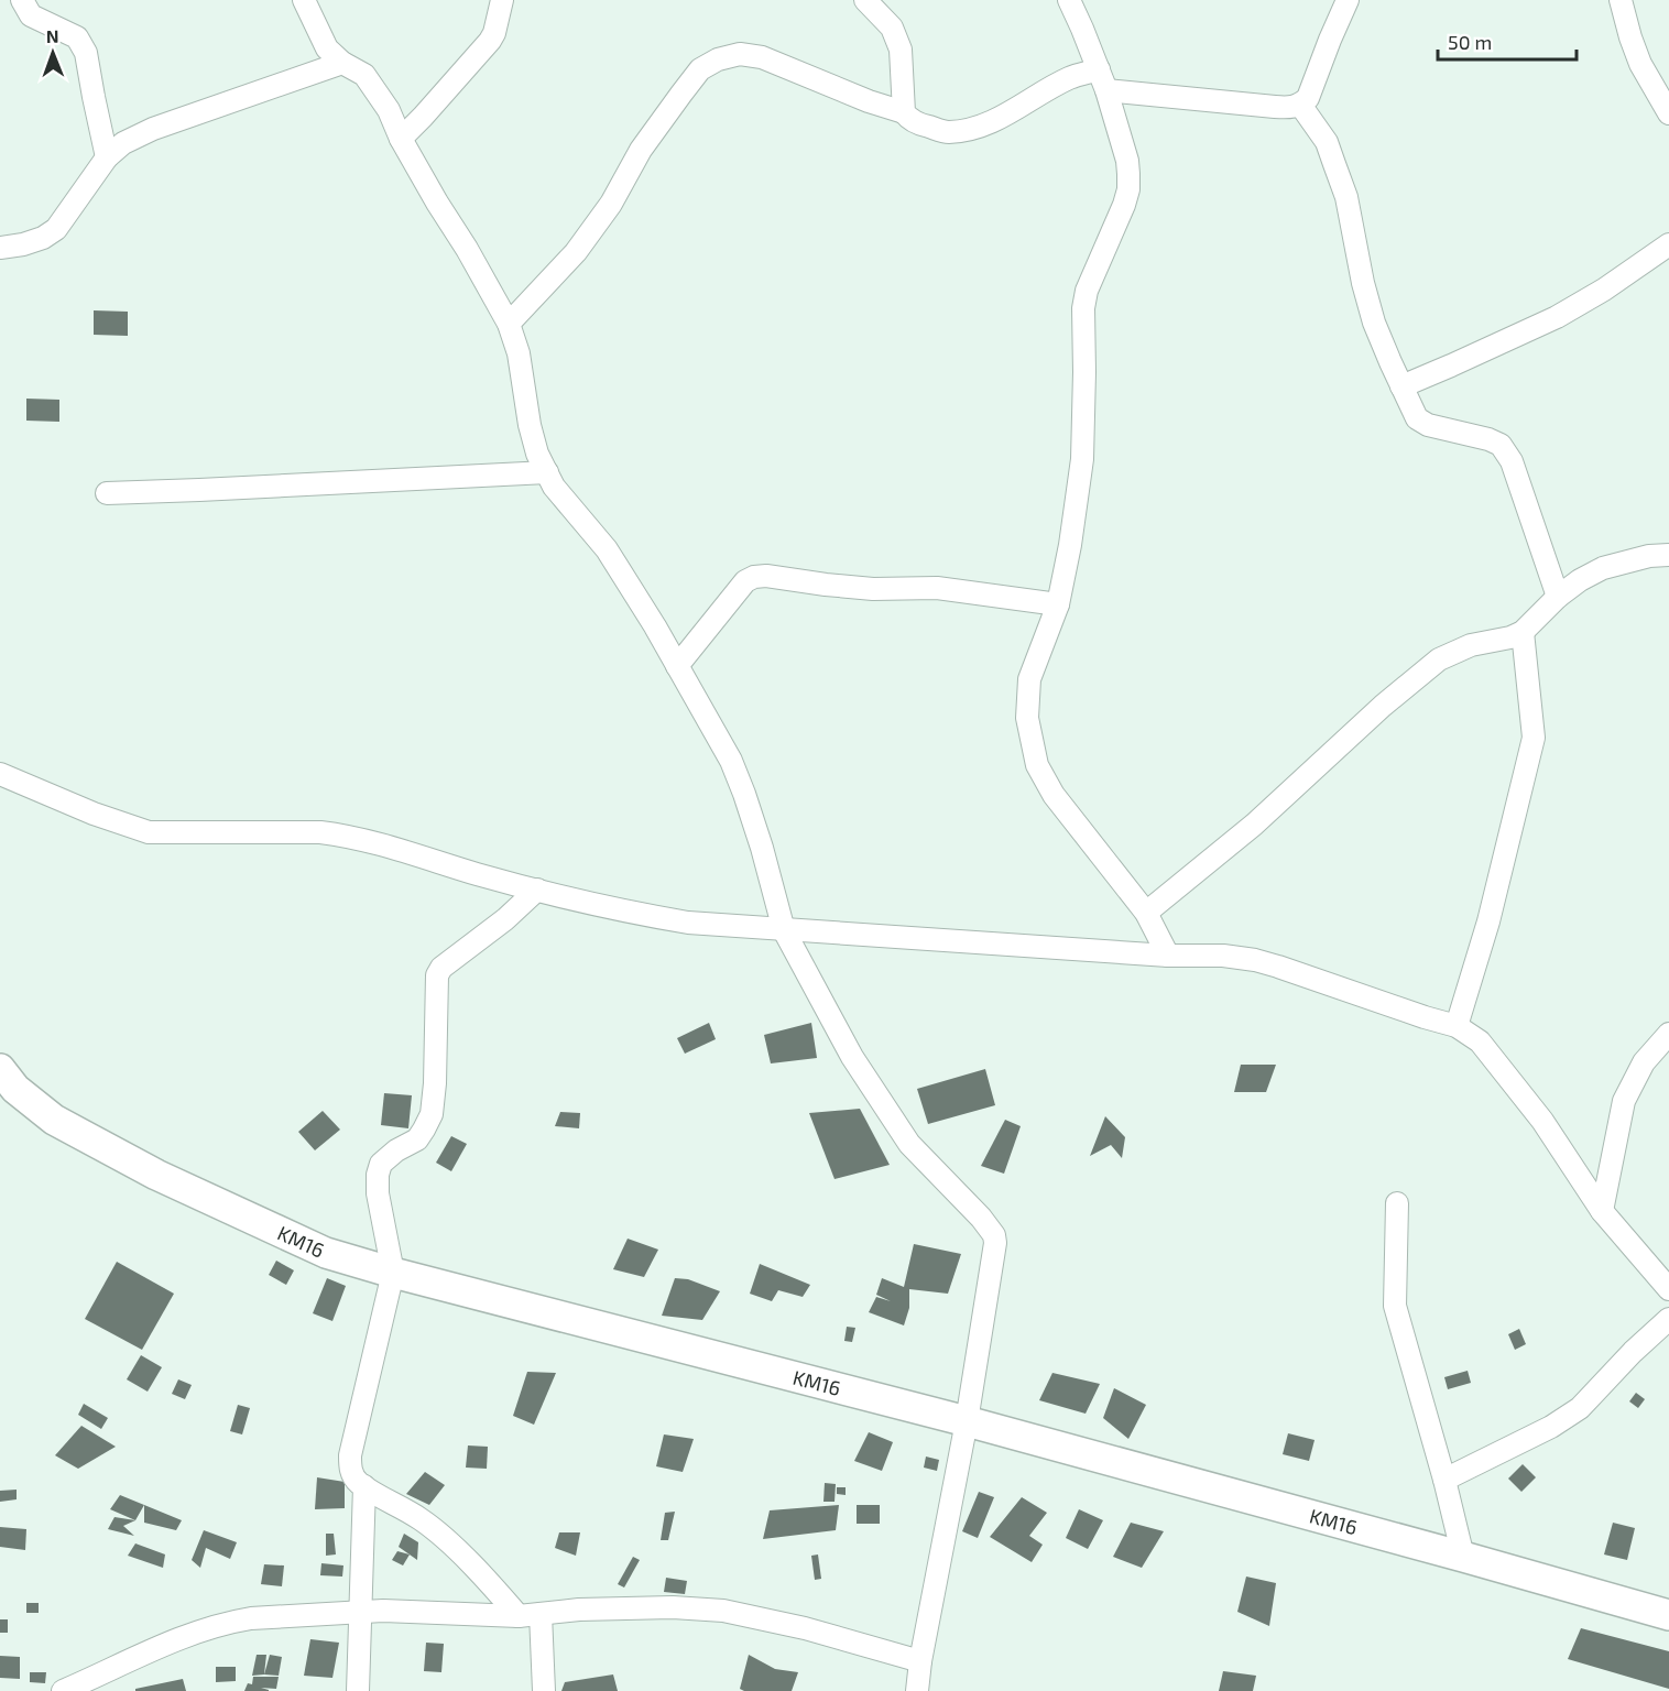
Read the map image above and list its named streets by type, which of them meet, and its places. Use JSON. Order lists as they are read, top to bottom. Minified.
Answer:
{"streets":{"street":["KM16"]},"scale_bar":"50 m","north":"top"}
